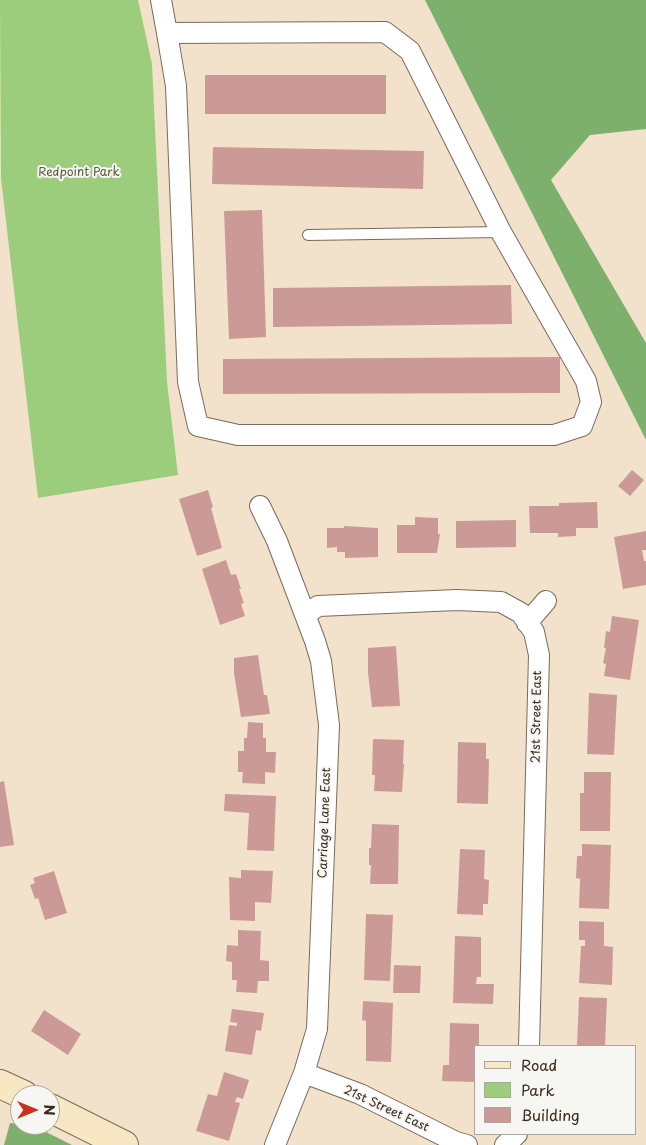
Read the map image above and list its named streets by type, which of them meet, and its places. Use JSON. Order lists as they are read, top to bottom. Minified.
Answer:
{"streets":{"street":["21st Street East","Carriage Lane East"]},"crossings":[["21st Street East","Carriage Lane East"]],"parks":["Redpoint Park"],"legend":["Road","Park","Building"],"north":"right"}
